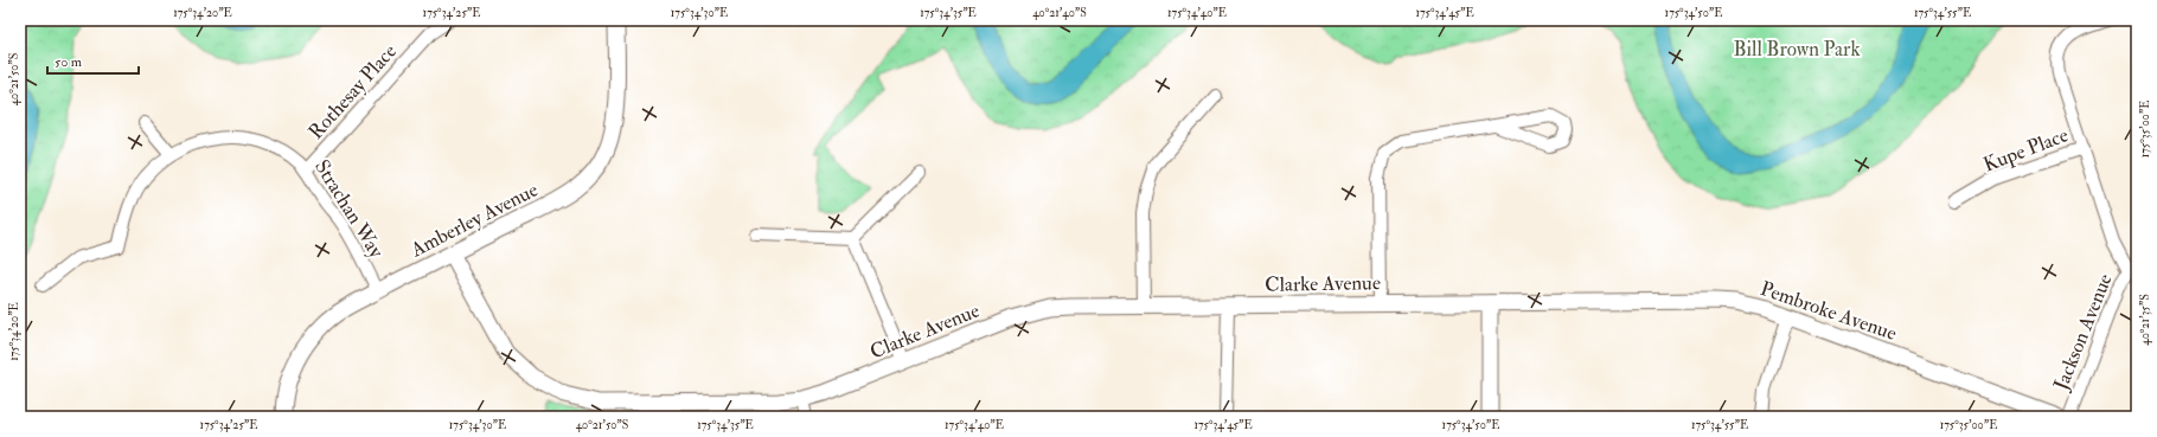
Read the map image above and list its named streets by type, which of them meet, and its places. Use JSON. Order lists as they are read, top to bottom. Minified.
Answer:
{"streets":{"street":["Rothesay Place","Kupe Place","Strachan Way","Amberley Avenue","Clarke Avenue","Pembroke Avenue","Jackson Avenue"]},"crossings":[["Rothesay Place","Strachan Way"],["Strachan Way","Amberley Avenue"],["Amberley Avenue","Clarke Avenue"],["Clarke Avenue","Pembroke Avenue"]],"parks":["Bill Brown Park"],"scale_bar":"50 m","coordinates":["175°34'20\"E","175°34'25\"E","175°34'30\"E","175°34'35\"E","40°21'40\"S","175°34'40\"E","175°34'45\"E","175°34'50\"E","175°34'55\"E","40°21'50\"S","175°35'00\"E","40°21'35\"S"]}
